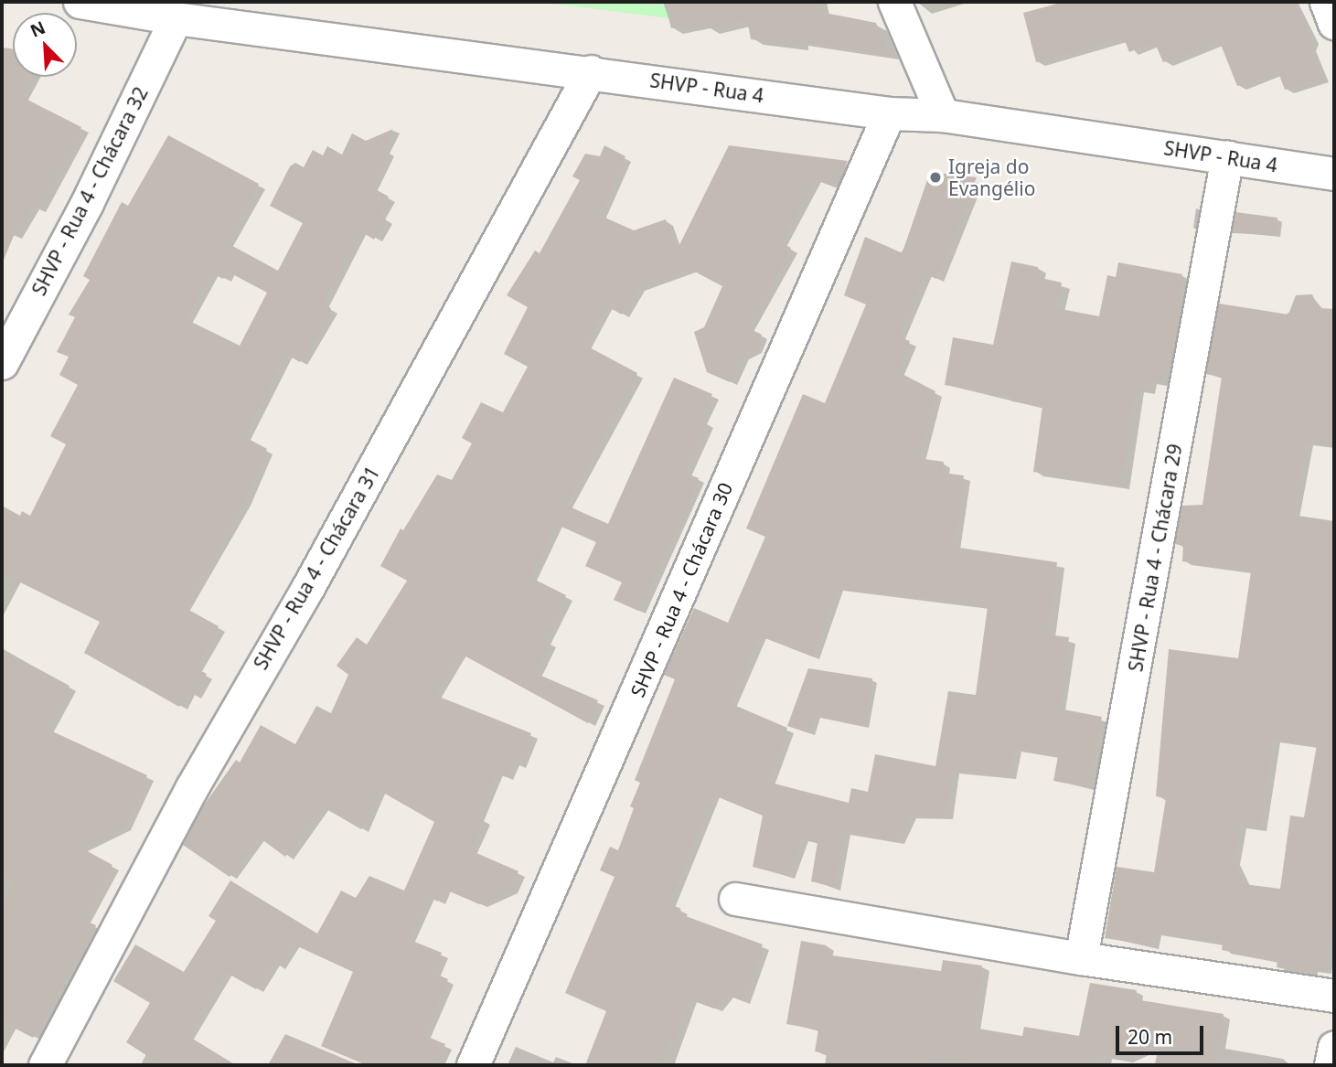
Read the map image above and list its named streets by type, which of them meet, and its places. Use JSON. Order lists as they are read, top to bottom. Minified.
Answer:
{"streets":{"street":["SHVP - Rua 4","SHVP - Rua 4 - Chácara 32","SHVP - Rua 4 - Chácara 29","SHVP - Rua 4 - Chácara 31","SHVP - Rua 4 - Chácara 30"]},"crossings":[["SHVP - Rua 4","SHVP - Rua 4 - Chácara 32"],["SHVP - Rua 4","SHVP - Rua 4 - Chácara 29"],["SHVP - Rua 4","SHVP - Rua 4 - Chácara 31"],["SHVP - Rua 4","SHVP - Rua 4 - Chácara 30"]],"places":["Igreja do Evangélio"],"scale_bar":"20 m","north":"top left"}
